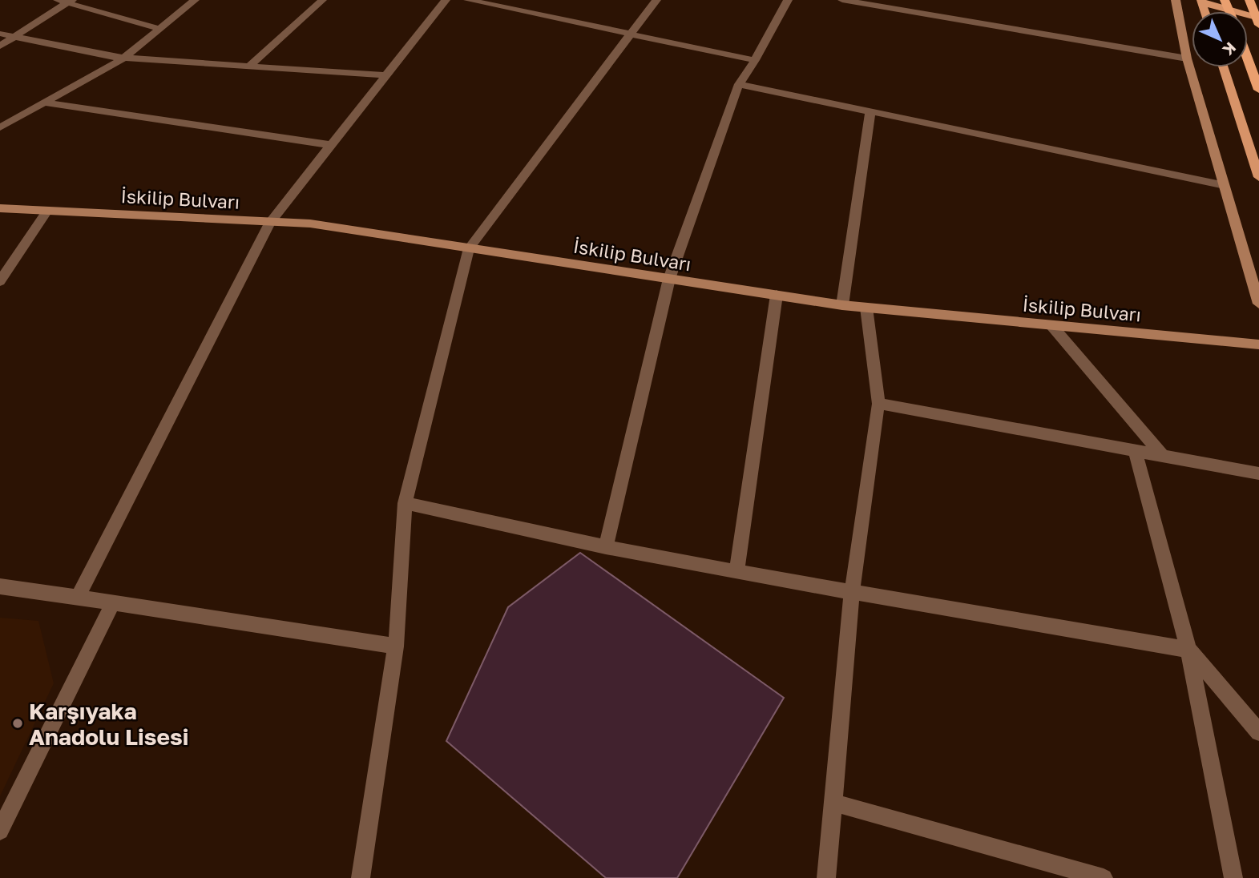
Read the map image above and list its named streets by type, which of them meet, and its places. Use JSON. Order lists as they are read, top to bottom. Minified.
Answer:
{"streets":{"main road":["İskilip Bulvarı"]},"places":["Karşıyaka Anadolu Lisesi"],"north":"bottom right"}
